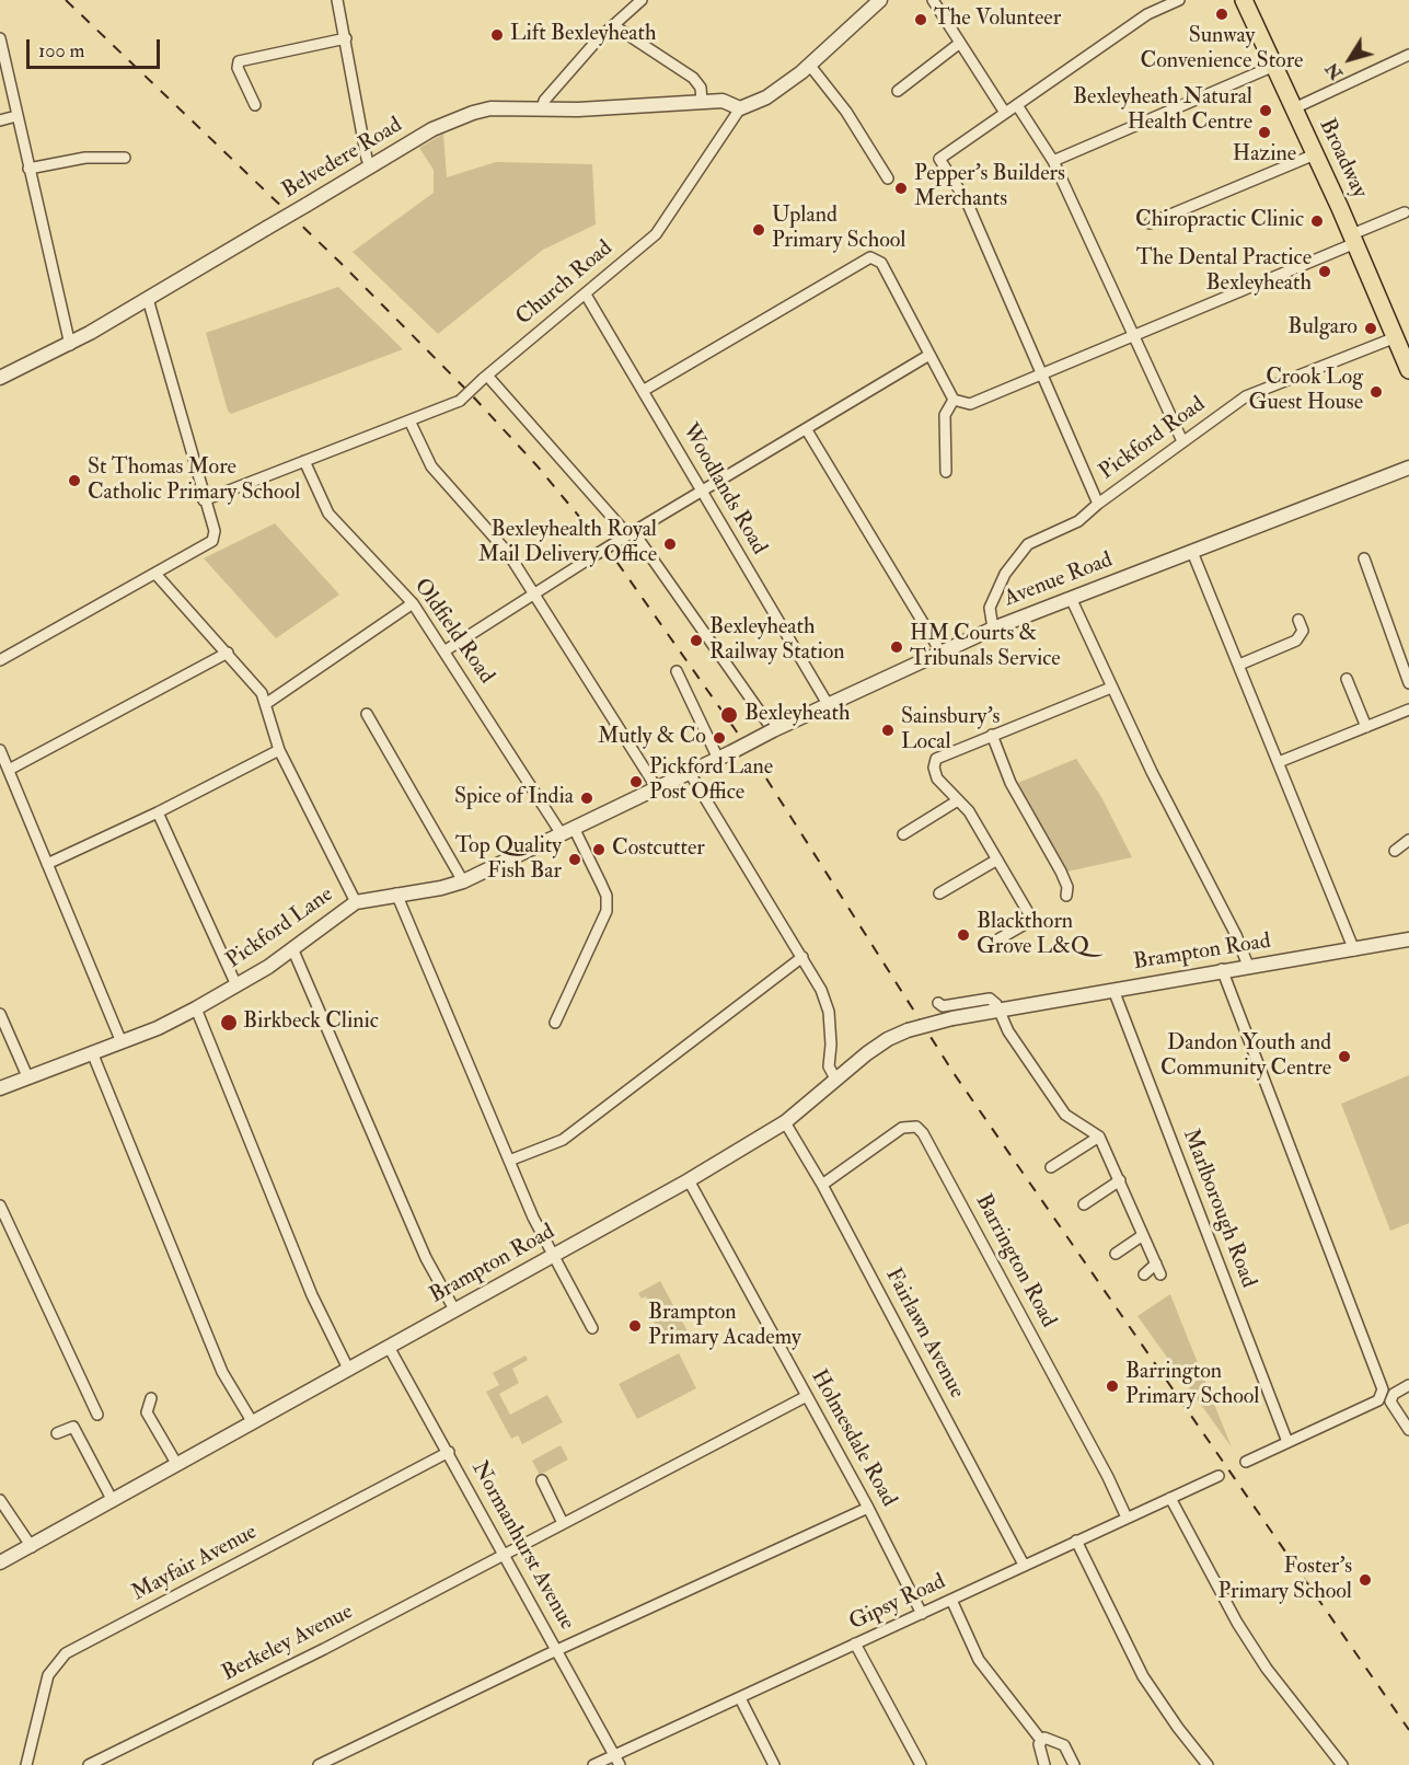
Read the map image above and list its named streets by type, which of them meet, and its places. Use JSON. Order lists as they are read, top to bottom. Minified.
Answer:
{"streets":{"main road":["Broadway"],"street":["Belvedere Road","Church Road","Pickford Road","Woodlands Road","Avenue Road","Oldfield Road","Pickford Lane","Brampton Road","Marlborough Road","Barrington Road","Fairlawn Avenue","Holmesdale Road","Normanhurst Avenue","Mayfair Avenue","Gipsy Road","Berkeley Avenue"]},"crossings":[["Belvedere Road","Church Road"],["Broadway","Pickford Road"],["Church Road","Woodlands Road"],["Church Road","Oldfield Road"],["Pickford Road","Avenue Road"],["Woodlands Road","Avenue Road"],["Avenue Road","Pickford Lane"],["Oldfield Road","Pickford Lane"],["Brampton Road","Marlborough Road"],["Brampton Road","Fairlawn Avenue"],["Brampton Road","Holmesdale Road"],["Brampton Road","Normanhurst Avenue"],["Barrington Road","Fairlawn Avenue"],["Barrington Road","Gipsy Road"],["Fairlawn Avenue","Gipsy Road"],["Holmesdale Road","Gipsy Road"],["Holmesdale Road","Berkeley Avenue"],["Normanhurst Avenue","Mayfair Avenue"],["Normanhurst Avenue","Gipsy Road"],["Normanhurst Avenue","Berkeley Avenue"]],"places":["Sunway Convenience Store","The Volunteer","Lift Bexleyheath","Bexleyheath Natural Health Centre","Hazine","Pepper's Builders Merchants","Chiropractic Clinic","Upland Primary School","The Dental Practice Bexleyheath","Bulgaro","Crook Log Guest House","St Thomas More Catholic Primary School","Bexleyhealth Royal Mail Delivery Office","Bexleyheath Railway Station","HM Courts & Tribunals Service","Bexleyheath","Sainsbury's Local","Mutly & Co","Pickford Lane Post Office","Spice of India","Costcutter","Top Quality Fish Bar","Blackthorn Grove L&Q","Birkbeck Clinic","Dandon Youth and Community Centre","Brampton Primary Academy","Barrington Primary School","Foster's Primary School"],"scale_bar":"100 m","north":"bottom left"}
